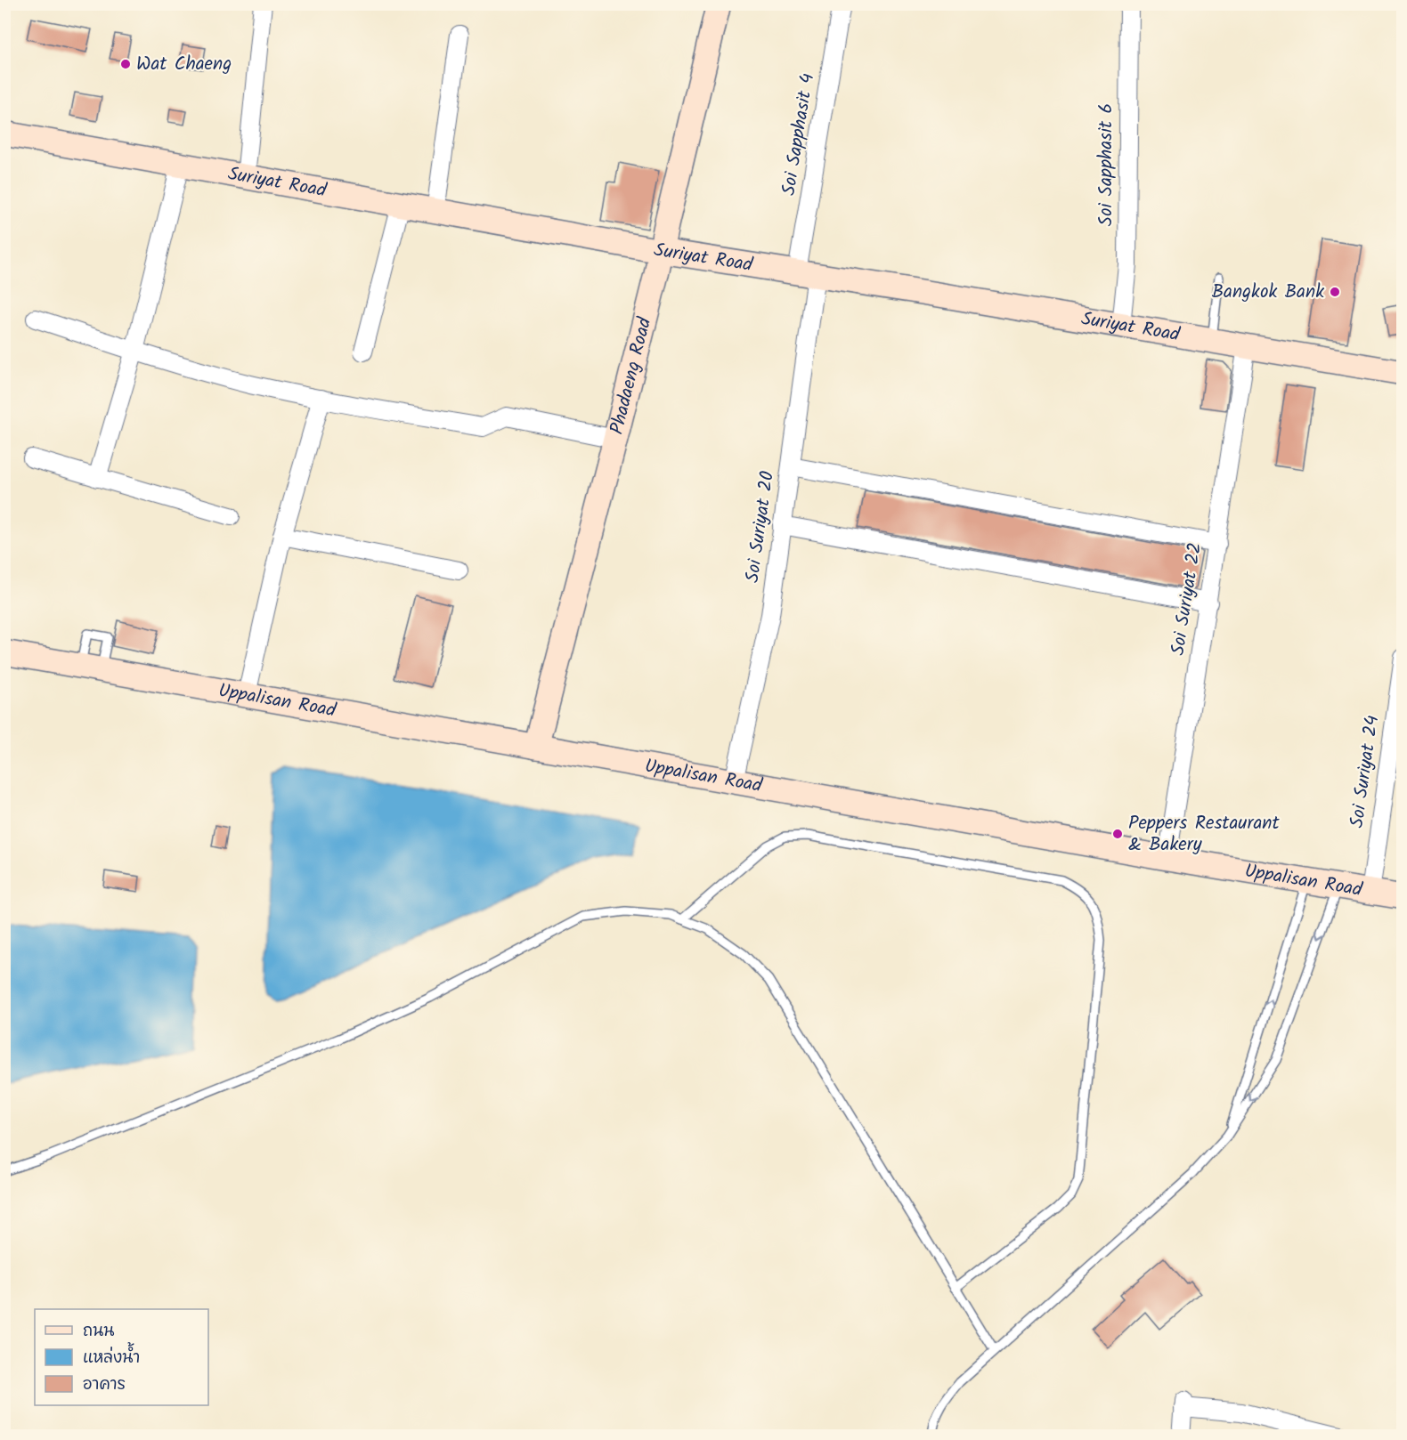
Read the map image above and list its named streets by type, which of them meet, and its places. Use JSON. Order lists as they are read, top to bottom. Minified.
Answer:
{"streets":{"street":["Soi Sapphasit 4","Soi Sapphasit 6","Suriyat Road","Phadaeng Road","Soi Suriyat 20","Soi Suriyat 22","Uppalisan Road","Soi Suriyat 24"]},"crossings":[["Soi Sapphasit 4","Suriyat Road"],["Soi Sapphasit 4","Soi Suriyat 20"],["Soi Sapphasit 6","Suriyat Road"],["Suriyat Road","Phadaeng Road"],["Suriyat Road","Soi Suriyat 20"],["Suriyat Road","Soi Suriyat 22"],["Phadaeng Road","Uppalisan Road"],["Soi Suriyat 20","Uppalisan Road"],["Soi Suriyat 22","Uppalisan Road"],["Uppalisan Road","Soi Suriyat 24"]],"places":["Wat Chaeng","Bangkok Bank","Peppers Restaurant & Bakery"],"legend":["ถนน","แหล่งน้ำ","อาคาร"]}
